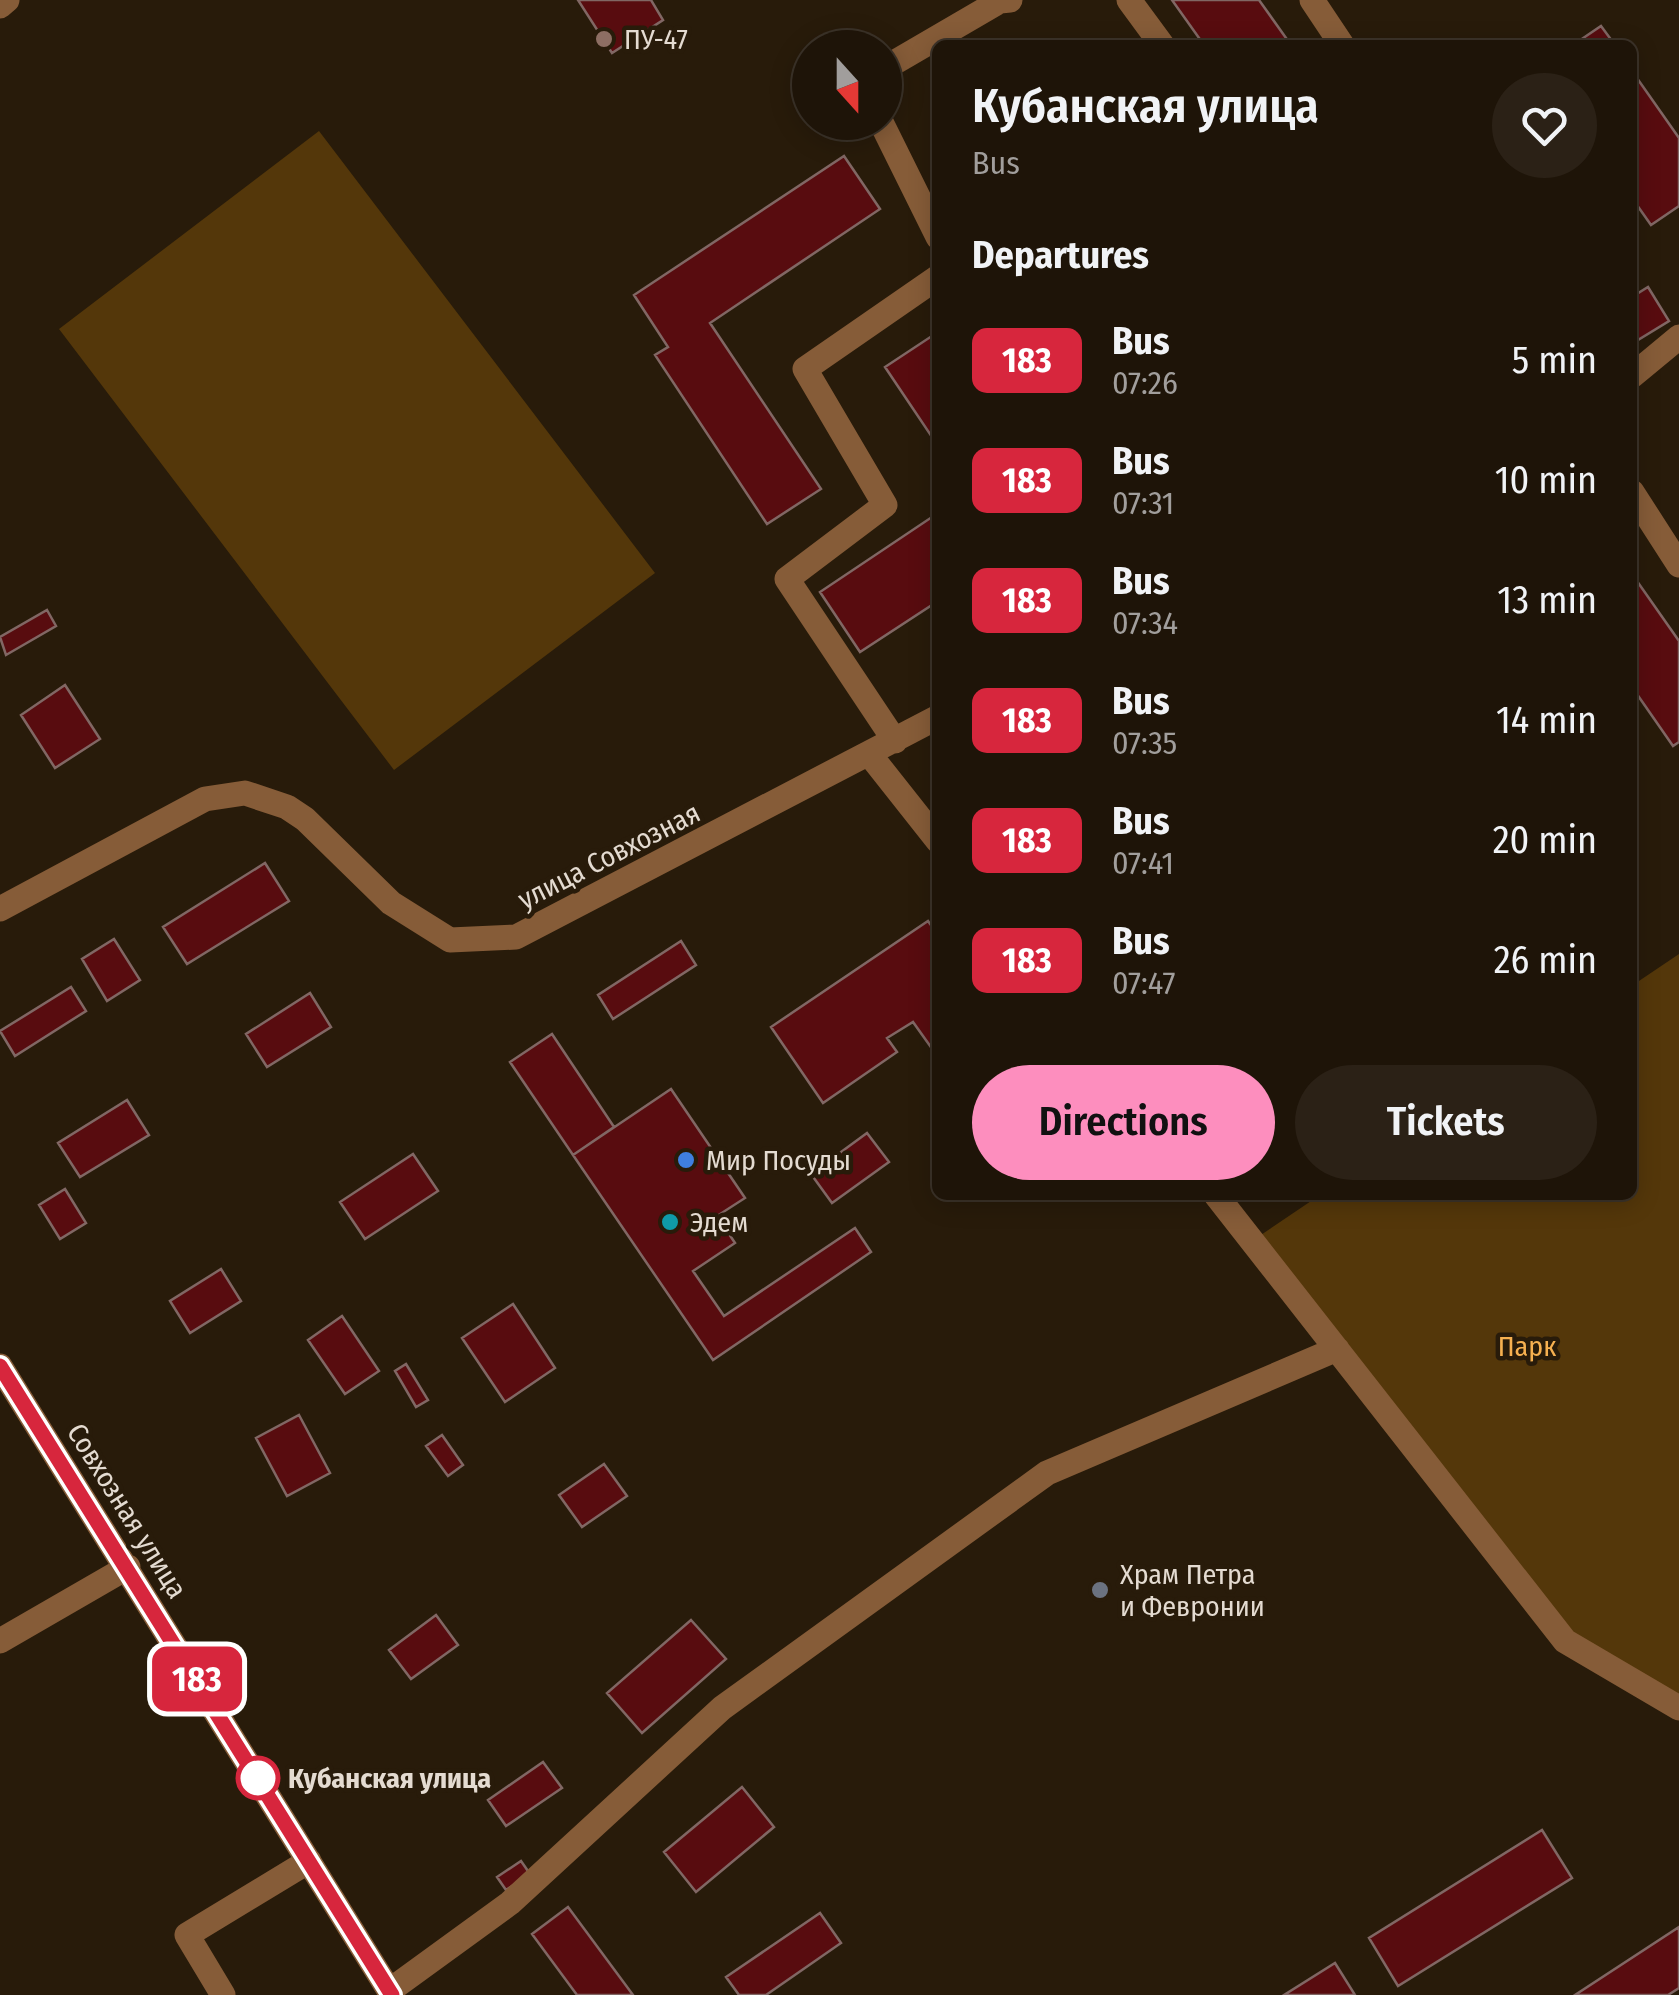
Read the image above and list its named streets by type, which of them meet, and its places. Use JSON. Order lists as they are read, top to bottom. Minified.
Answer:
{"streets":{"street":["улица Совхозная","Совхозная улица"]},"parks":["Парк"],"places":["ПУ-47","Мир Посуды","Эдем","Храм Петра и Февронии","Кубанская улица"],"lines":["bus line 183"],"north":"bottom","page":{"on_map":"183","heading":[["Кубанская улица","Bus"],"Departures"],"list":[{"mark":"183","name":"Bus","note":"07:26","value":"5 min"},{"mark":"183","name":"Bus","note":"07:31","value":"10 min"},{"mark":"183","name":"Bus","note":"07:34","value":"13 min"},{"mark":"183","name":"Bus","note":"07:35","value":"14 min"},{"mark":"183","name":"Bus","note":"07:41","value":"20 min"},{"mark":"183","name":"Bus","note":"07:47","value":"26 min"}],"buttons":["Directions","Tickets"]}}
